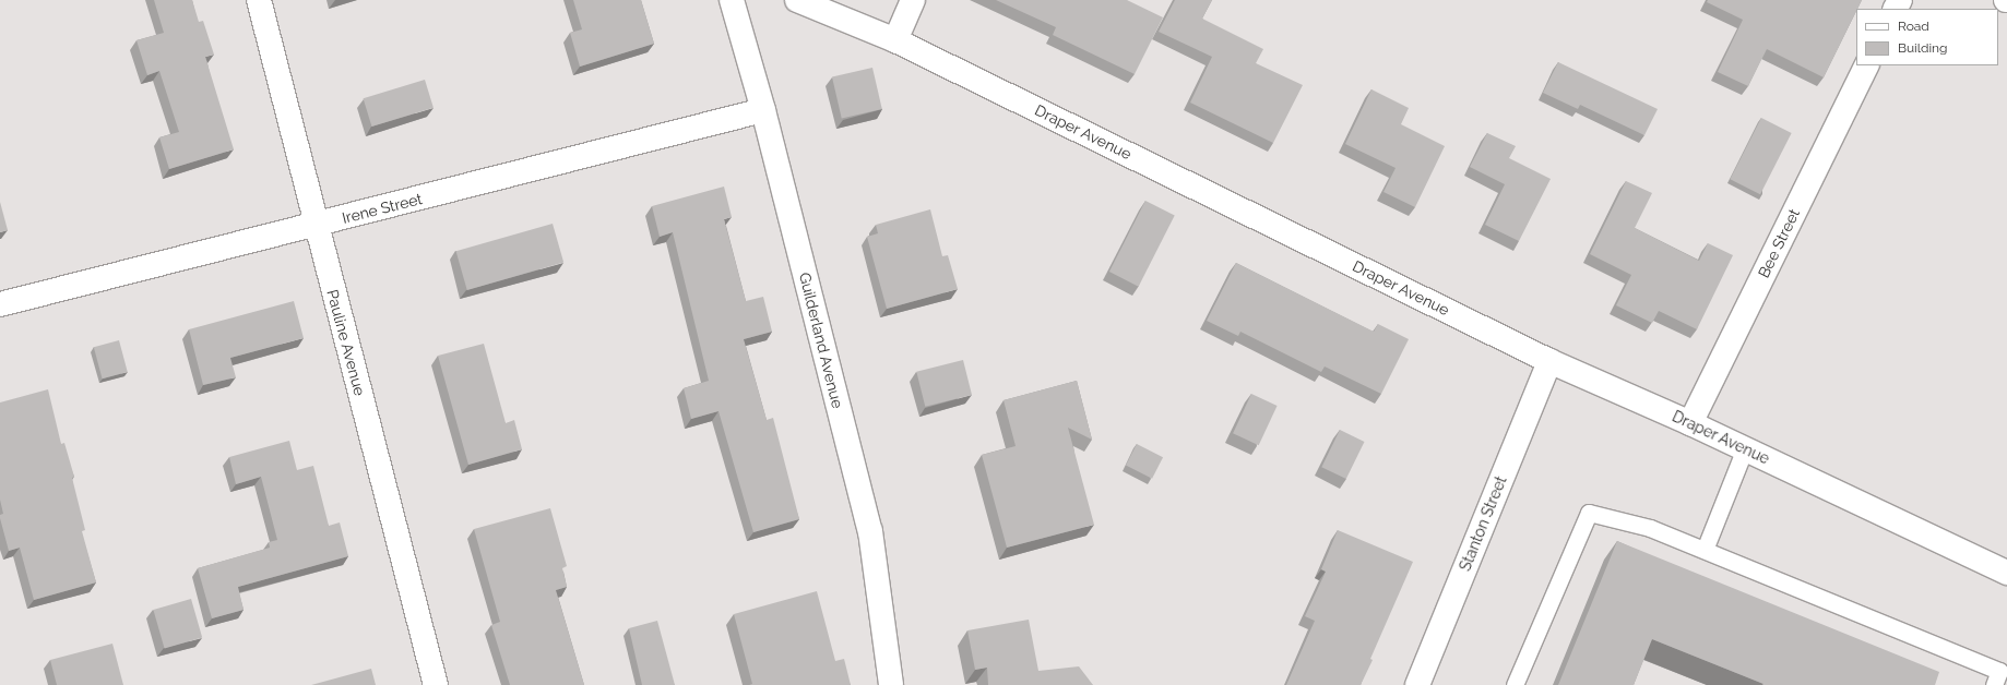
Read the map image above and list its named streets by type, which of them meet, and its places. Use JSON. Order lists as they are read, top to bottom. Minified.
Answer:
{"streets":{"street":["Draper Avenue","Irene Street","Bee Street","Guilderland Avenue","Pauline Avenue","Stanton Street"]},"crossings":[["Draper Avenue","Bee Street"],["Draper Avenue","Stanton Street"],["Irene Street","Guilderland Avenue"],["Irene Street","Pauline Avenue"]],"legend":["Road","Building"]}
